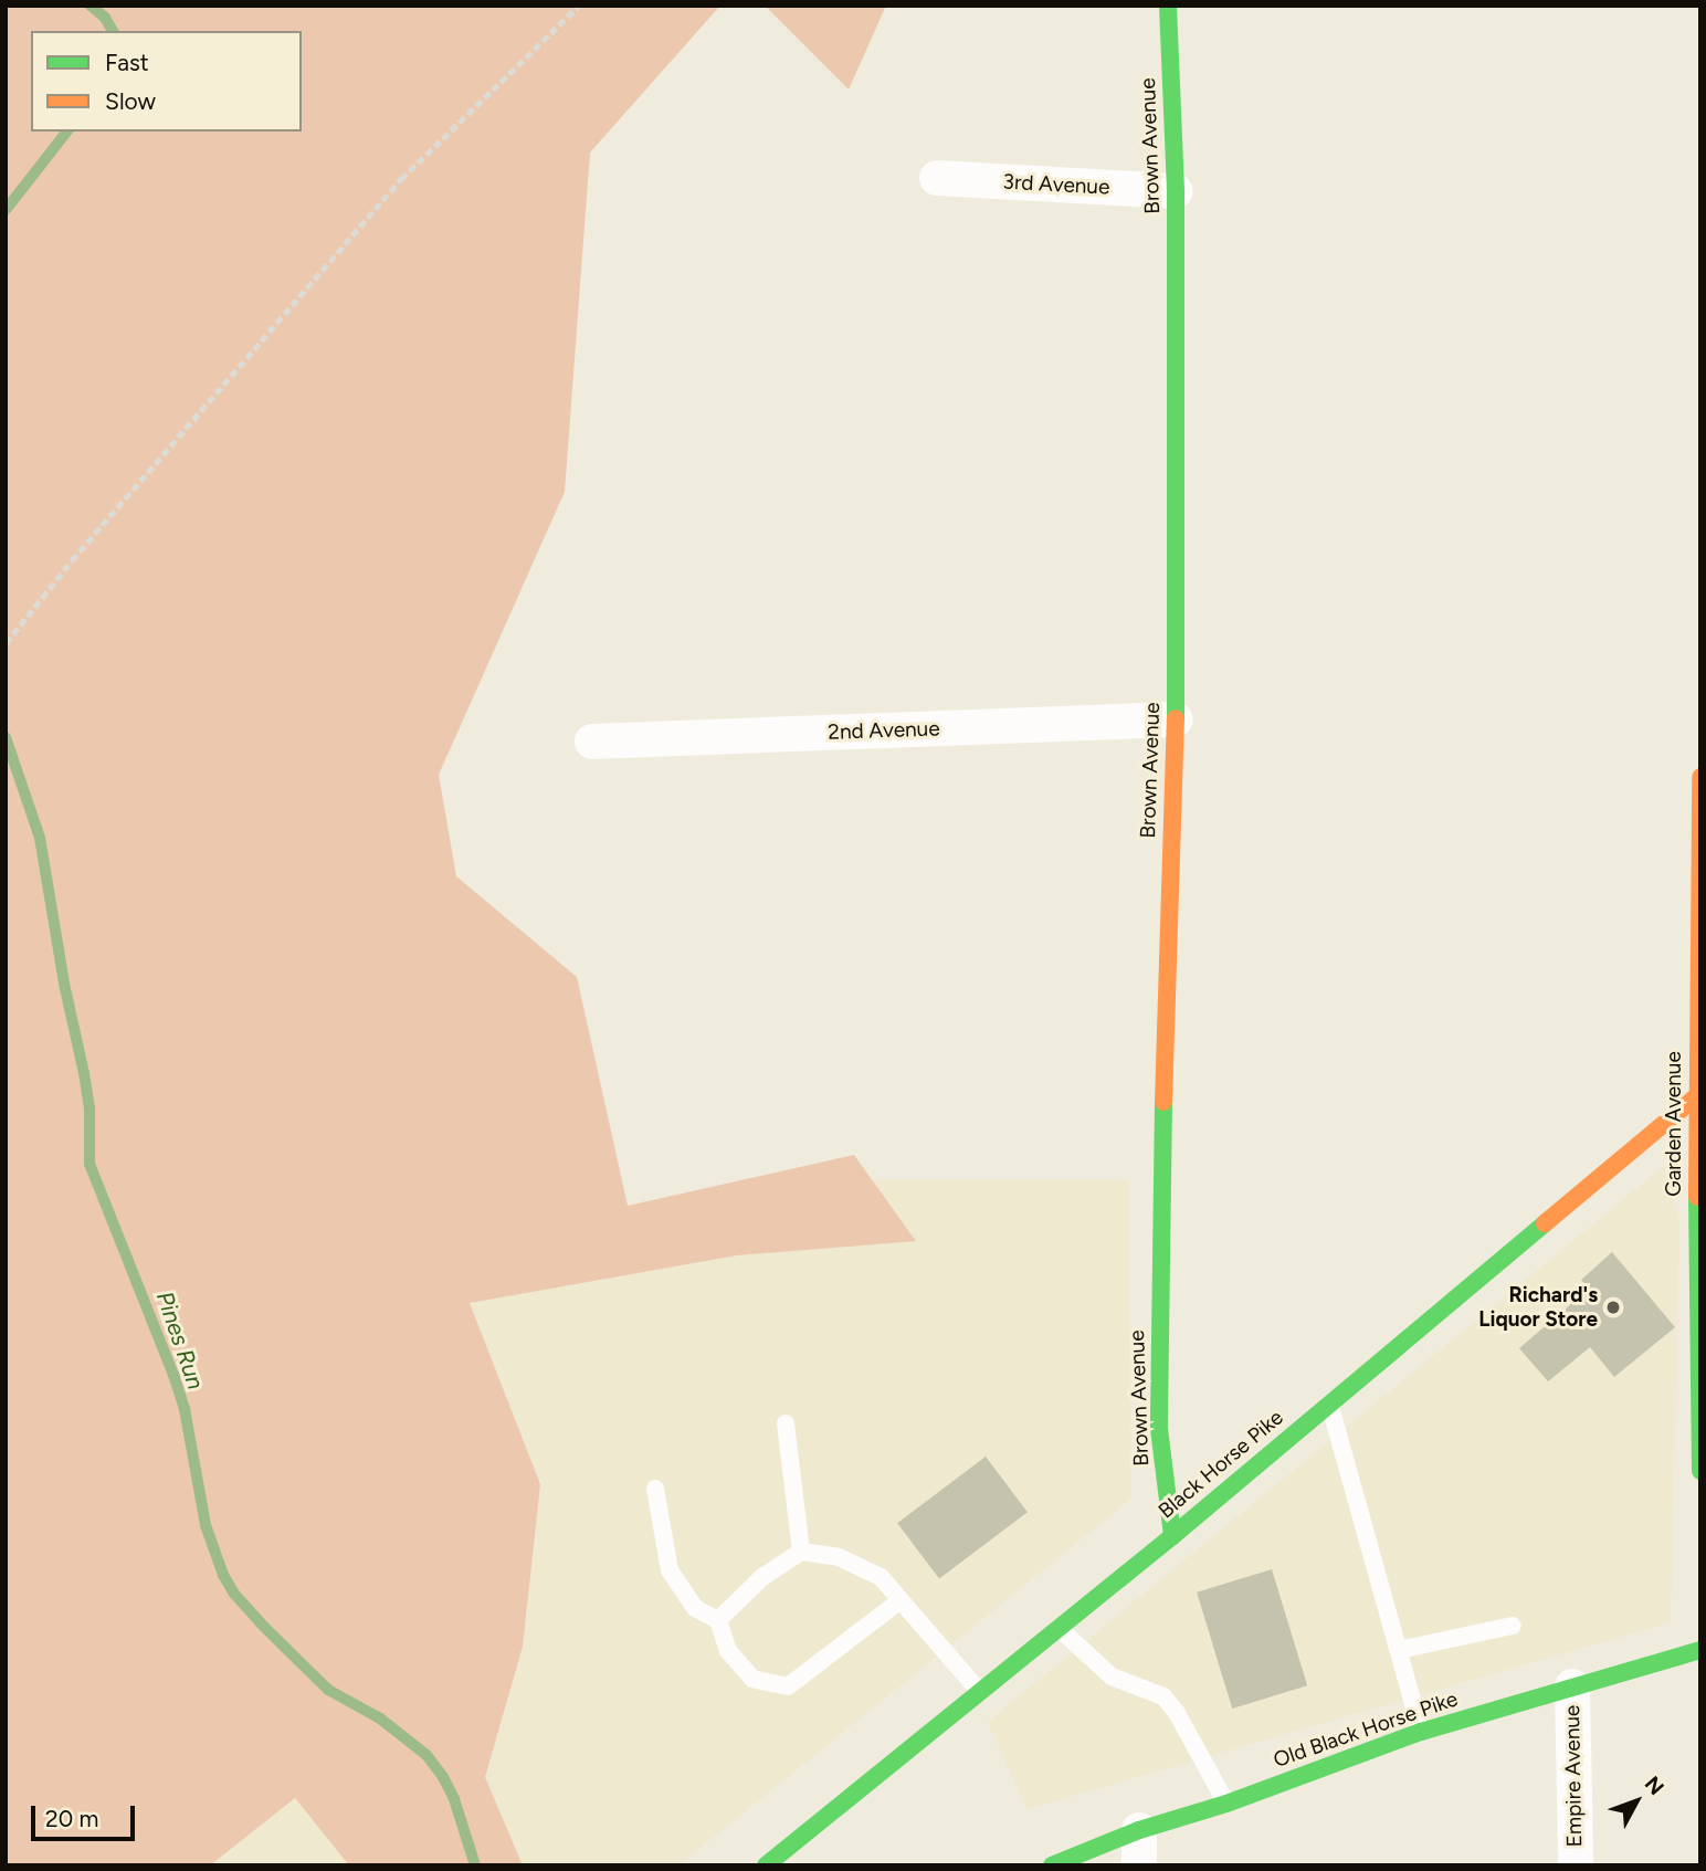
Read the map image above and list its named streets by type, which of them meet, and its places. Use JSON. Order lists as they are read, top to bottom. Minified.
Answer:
{"streets":{"street":["Brown Avenue","3rd Avenue","2nd Avenue","Garden Avenue","Black Horse Pike","Old Black Horse Pike","Empire Avenue"]},"crossings":[["Brown Avenue","3rd Avenue"],["Brown Avenue","2nd Avenue"],["Brown Avenue","Black Horse Pike"],["Garden Avenue","Black Horse Pike"],["Old Black Horse Pike","Empire Avenue"]],"water":["Pines Run"],"places":["Richard's Liquor Store"],"legend":["Fast","Slow"],"scale_bar":"20 m","north":"top right"}
